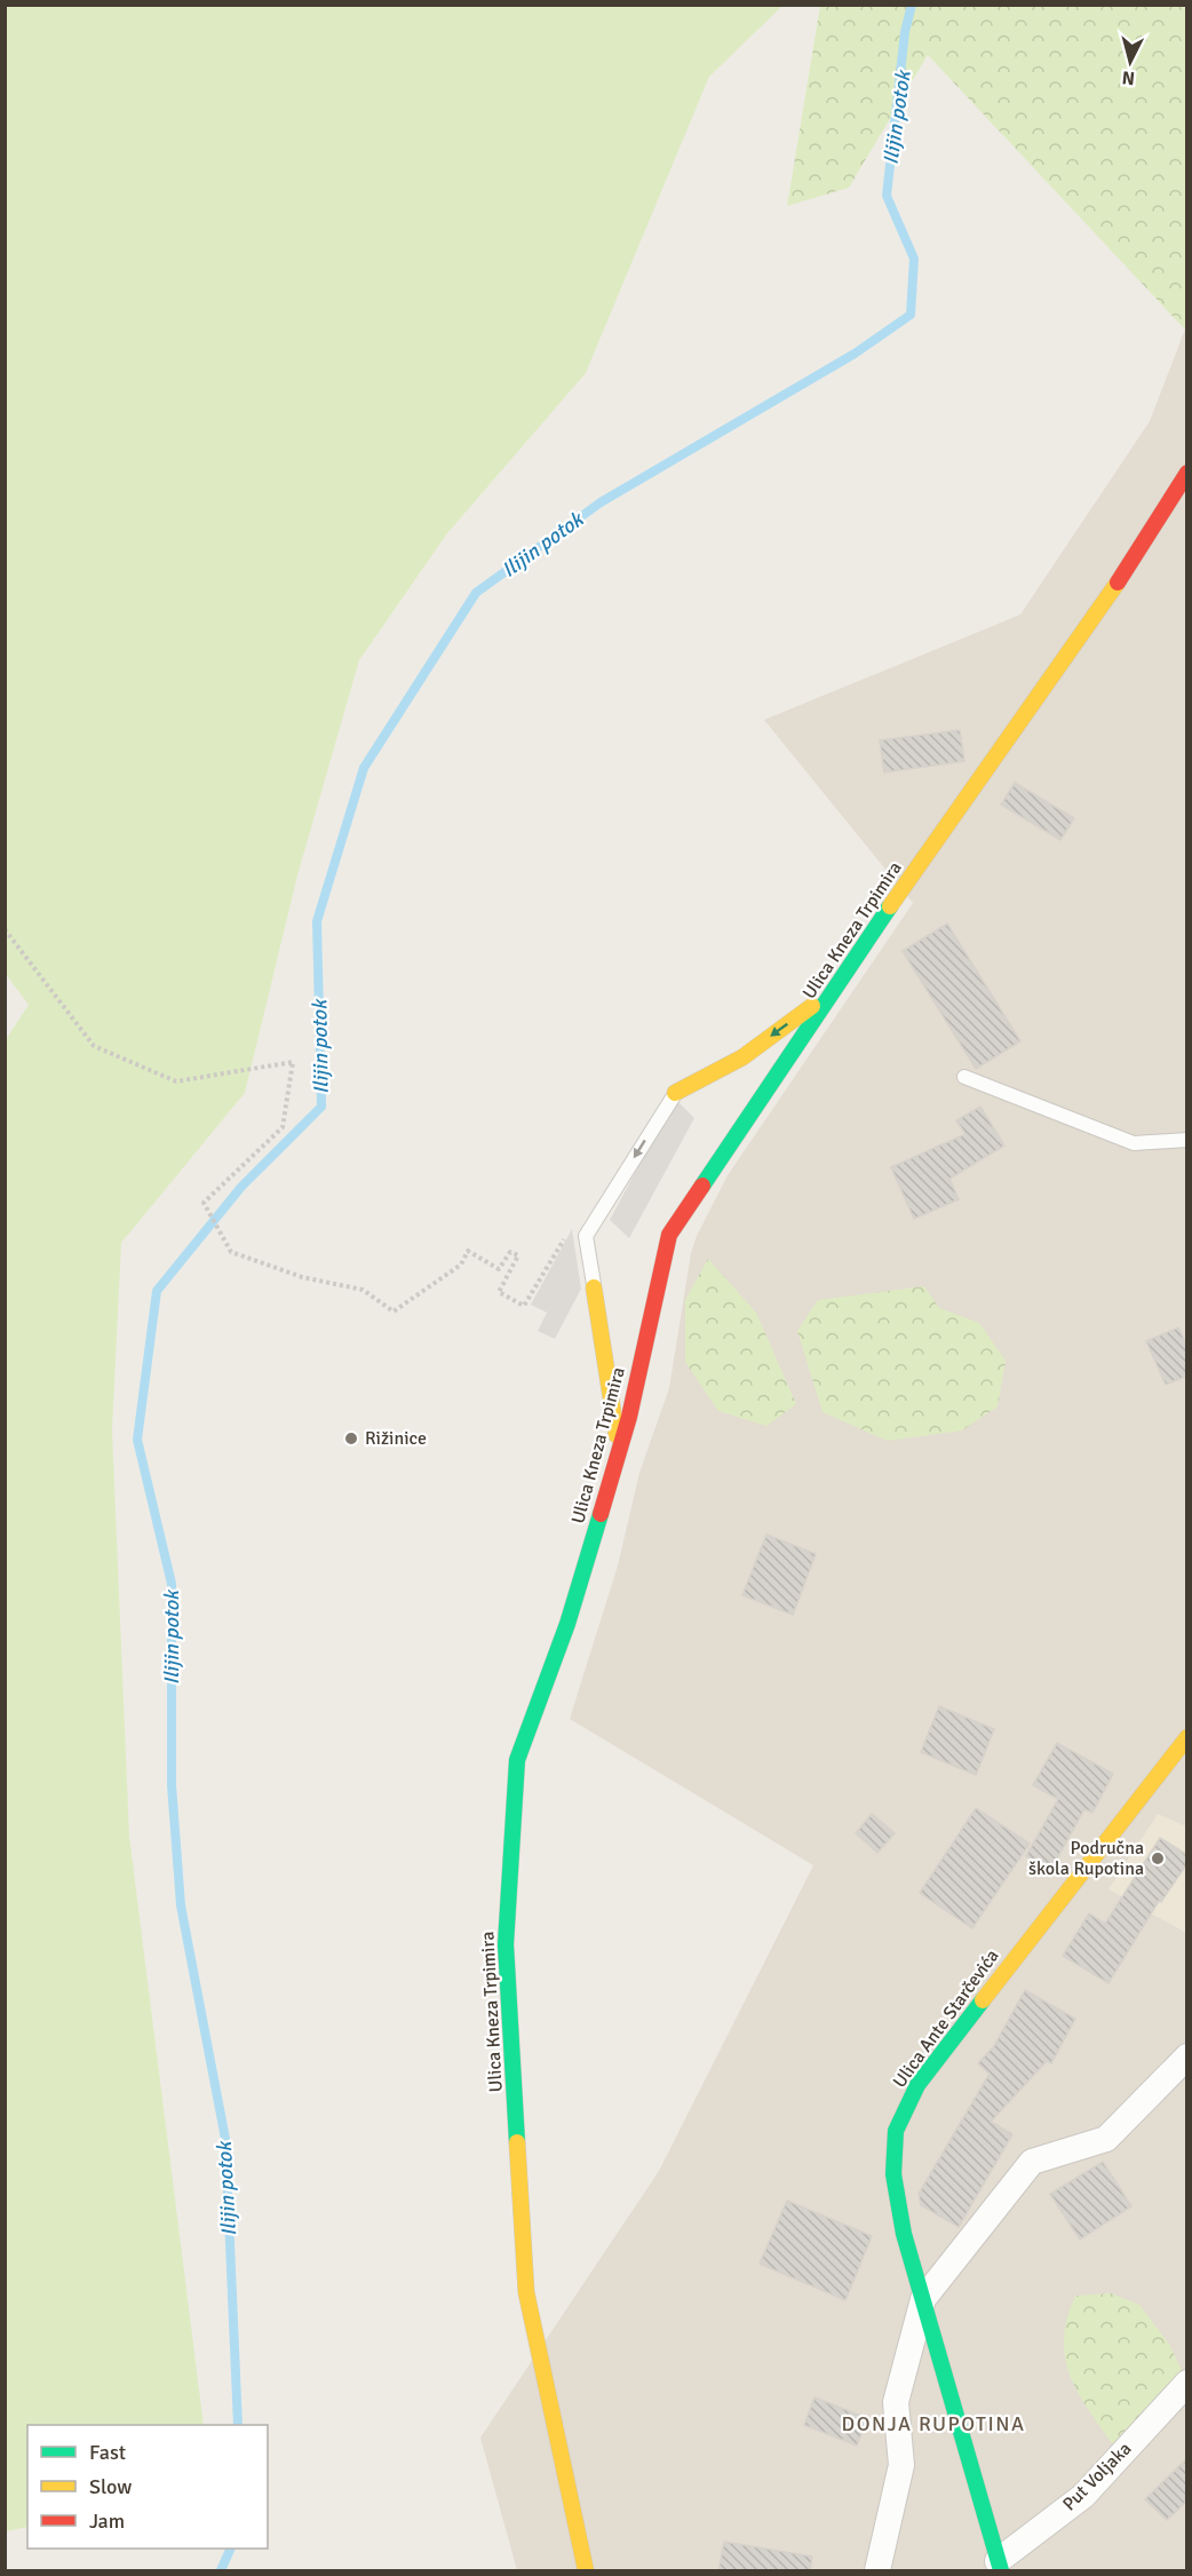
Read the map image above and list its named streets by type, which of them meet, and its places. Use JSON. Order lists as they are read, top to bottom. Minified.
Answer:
{"streets":{"main road":["Ulica Kneza Trpimira","Ulica Ante Starčevića"],"street":["Put Voljaka"]},"crossings":[["Ulica Ante Starčevića","Put Voljaka"]],"districts":["DONJA RUPOTINA"],"water":["Ilijin potok"],"places":["Rižinice","Područna škola Rupotina"],"legend":["Fast","Slow","Jam"],"north":"bottom"}
